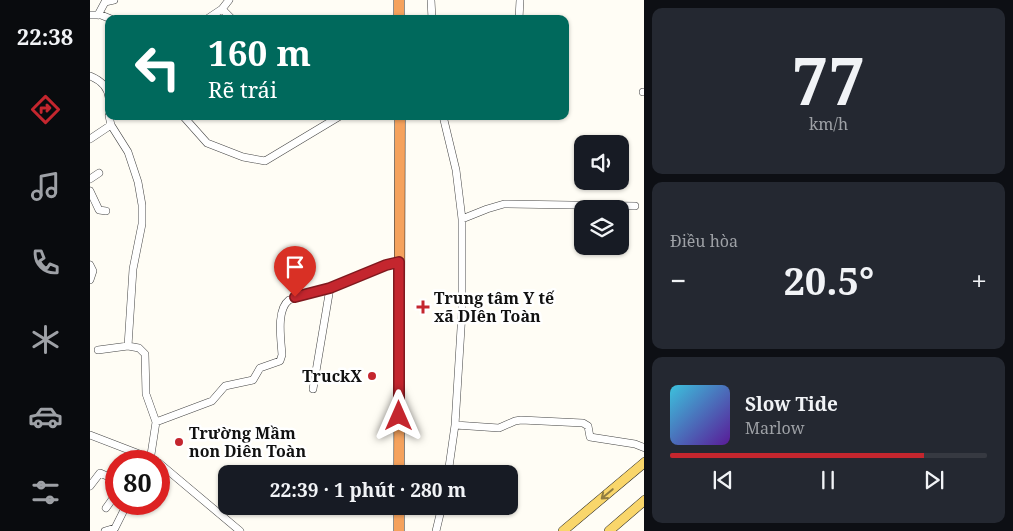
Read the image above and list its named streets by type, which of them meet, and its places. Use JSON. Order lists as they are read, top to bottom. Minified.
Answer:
{"places":{"health":["Trung tâm Y tế xã DIên Toàn"],"other":["TruckX","Trường Mầm non Diên Toàn"]},"page":{"tabs":"22:38","tile":[["77","km/h"],"Điều hòa"],"turn":["160 m","Rẽ trái"],"heat":["−","20.5°","+"],"song":["Slow Tide","Marlow"],"limit":"80","trip":"22:39 · 1 phút · 280 m"}}
